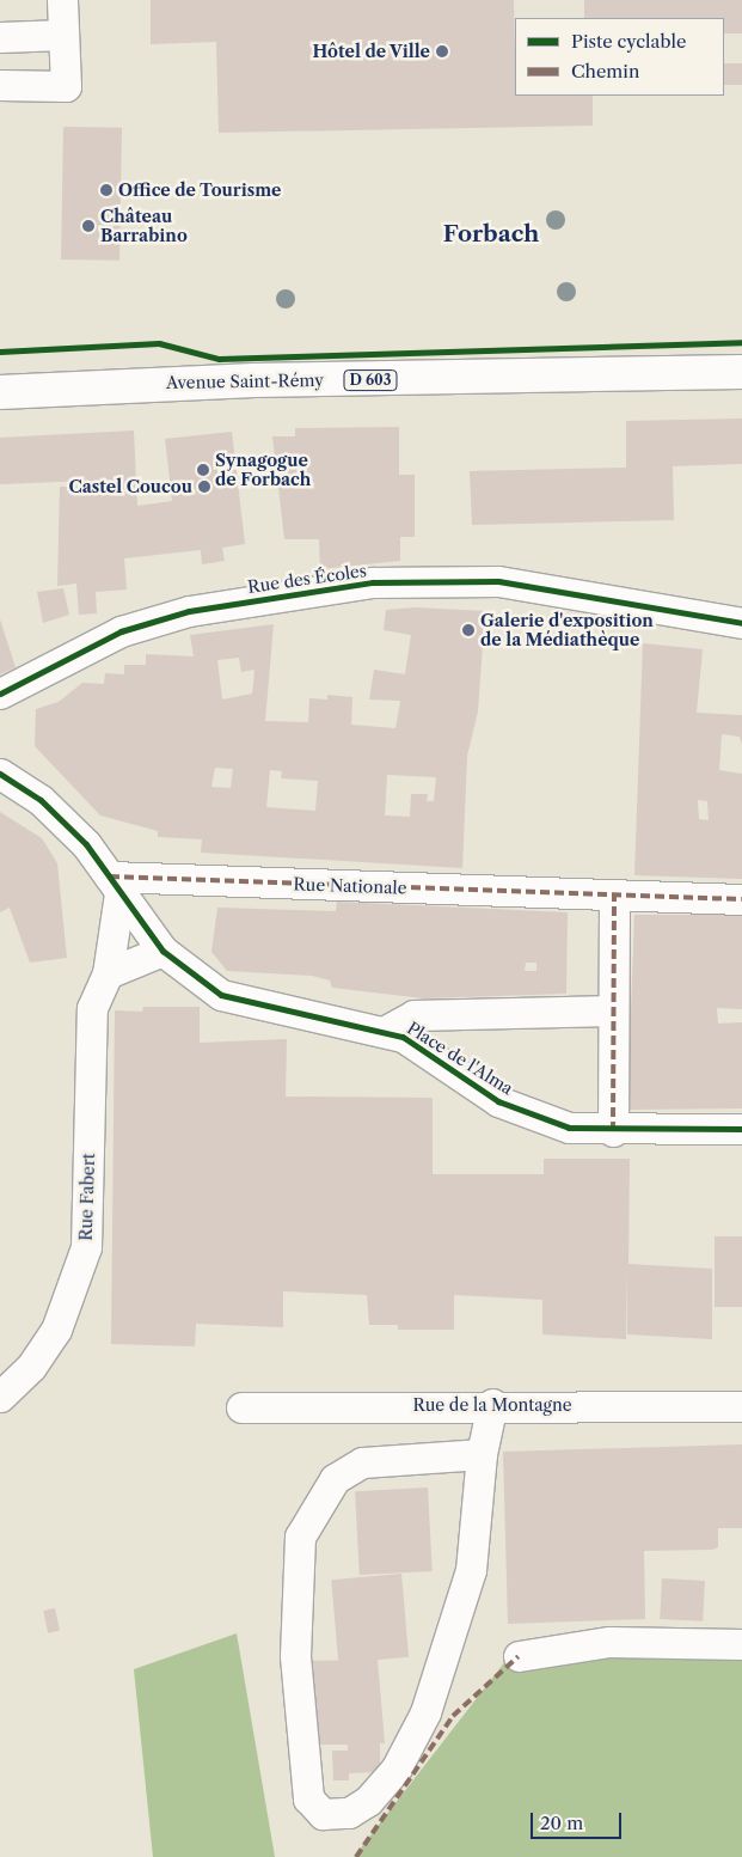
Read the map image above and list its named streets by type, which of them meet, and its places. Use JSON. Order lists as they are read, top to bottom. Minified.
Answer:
{"streets":{"main road":["D 603","Avenue Saint-Rémy"],"street":["Rue des Écoles","Rue Nationale","Place de l'Alma","Rue Fabert","Rue de la Montagne"]},"crossings":[["Rue Nationale","Place de l'Alma"],["Rue Nationale","Rue Fabert"],["Place de l'Alma","Rue Fabert"]],"districts":["Forbach"],"places":["Hôtel de Ville","Office de Tourisme","Château Barrabino","Synagogue de Forbach","Castel Coucou","Galerie d'exposition de la Médiathèque"],"legend":["Piste cyclable","Chemin"],"scale_bar":"20 m"}
